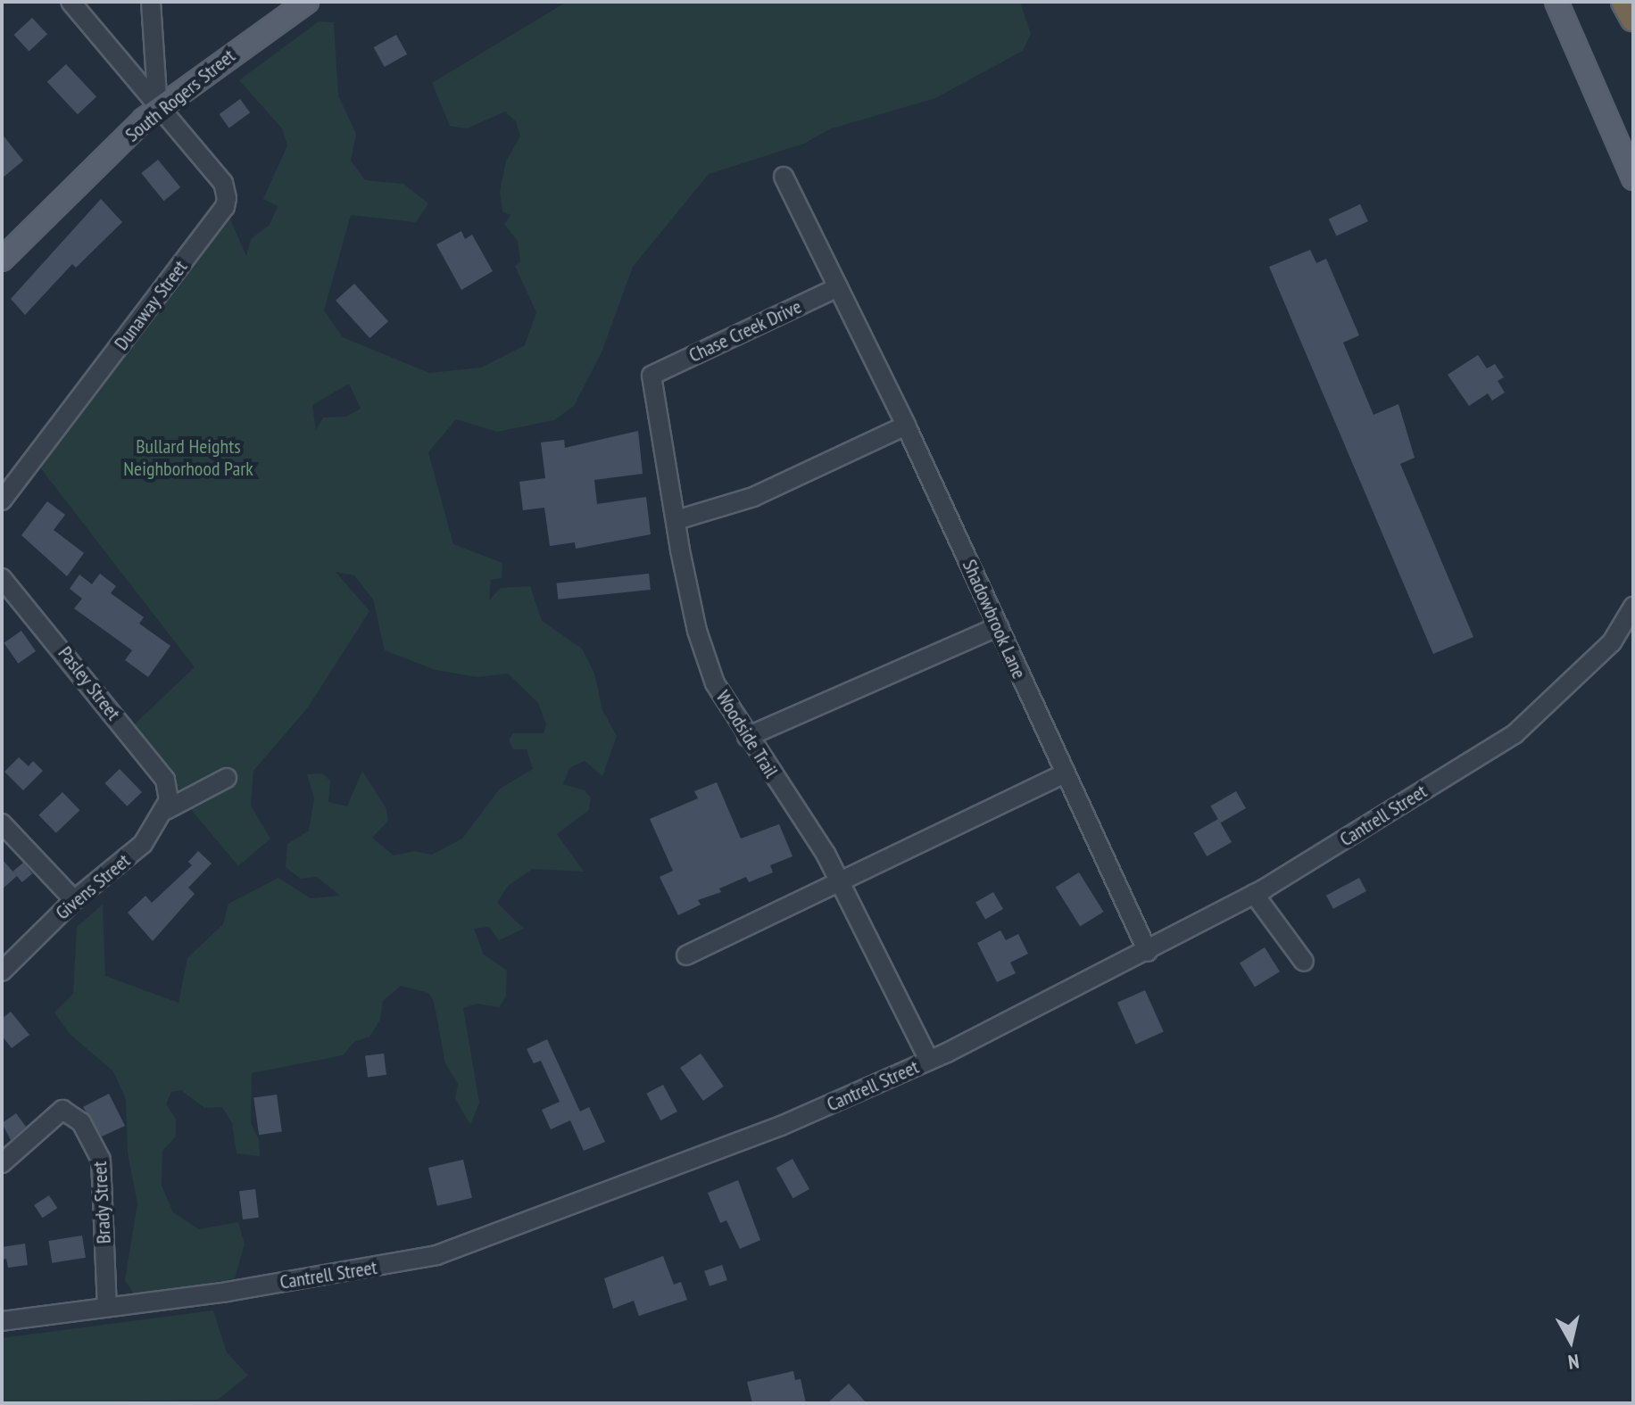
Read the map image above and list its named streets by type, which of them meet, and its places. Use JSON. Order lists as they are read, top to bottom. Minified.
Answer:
{"streets":{"main road":["South Rogers Street"],"street":["Dunaway Street","Chase Creek Drive","Shadowbrook Lane","Pasley Street","Woodside Trail","Cantrell Street","Givens Street","Brady Street"]},"crossings":[["South Rogers Street","Dunaway Street"],["Chase Creek Drive","Shadowbrook Lane"],["Chase Creek Drive","Woodside Trail"],["Shadowbrook Lane","Cantrell Street"],["Pasley Street","Givens Street"],["Woodside Trail","Cantrell Street"],["Cantrell Street","Brady Street"]],"parks":["Bullard Heights Neighborhood Park"],"north":"bottom"}
